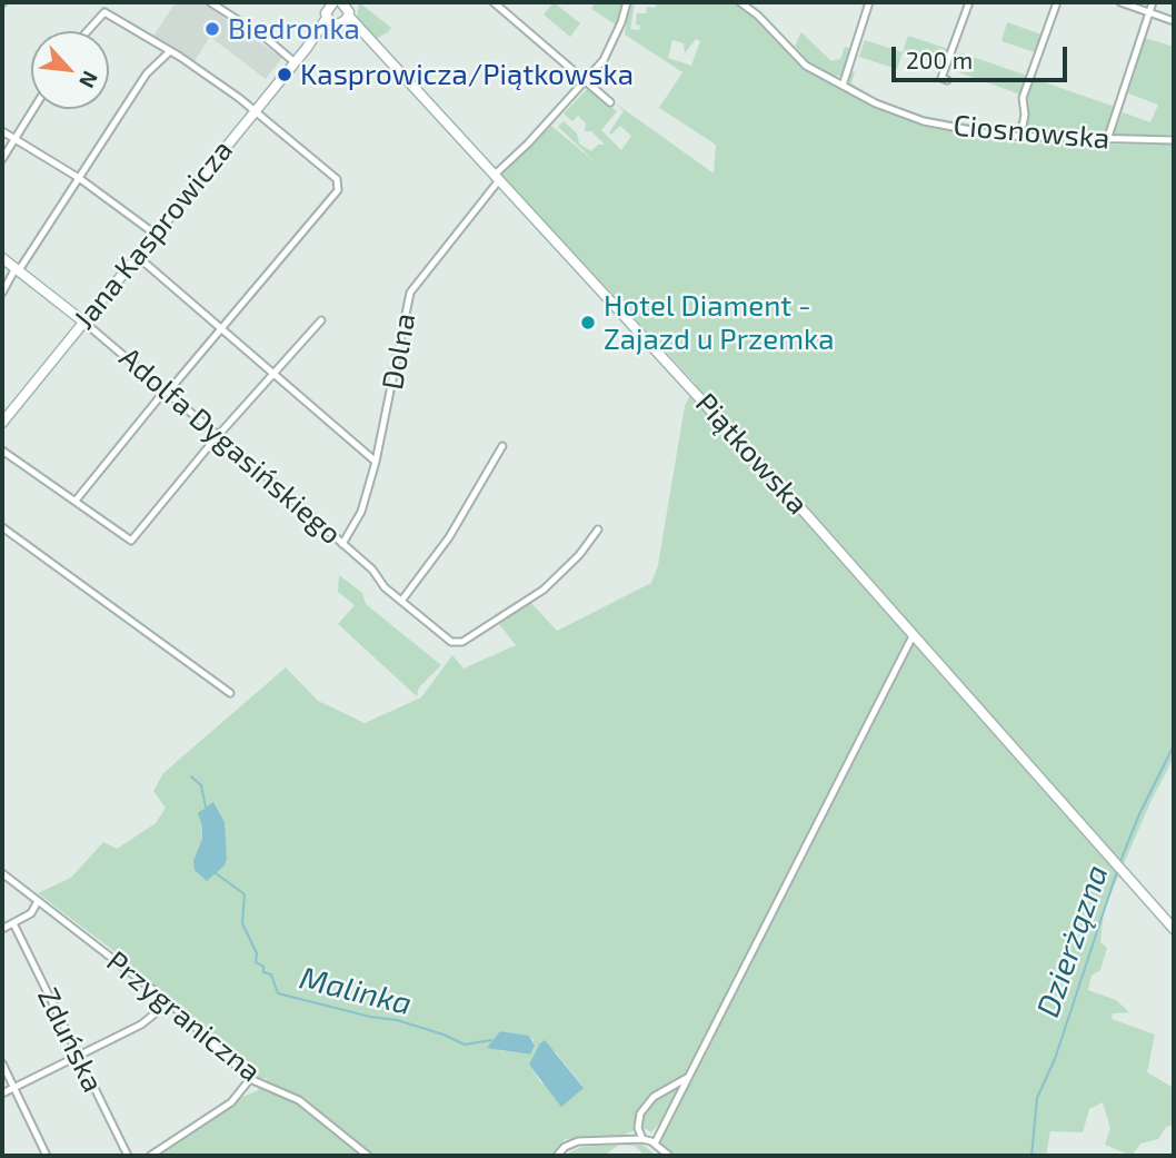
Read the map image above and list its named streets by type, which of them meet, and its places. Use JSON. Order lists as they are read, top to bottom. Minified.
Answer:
{"streets":{"main road":["Jana Kasprowicza","Adolfa Dygasińskiego","Piątkowska"],"street":["Ciosnowska","Dolna","Przygraniczna","Zduńska"]},"crossings":[["Jana Kasprowicza","Adolfa Dygasińskiego"],["Jana Kasprowicza","Piątkowska"],["Dolna","Adolfa Dygasińskiego"],["Dolna","Piątkowska"]],"water":["Dzierżązna","Malinka"],"places":["Biedronka","Kasprowicza/Piątkowska","Hotel Diament - Zajazd u Przemka"],"scale_bar":"200 m","north":"bottom right"}
